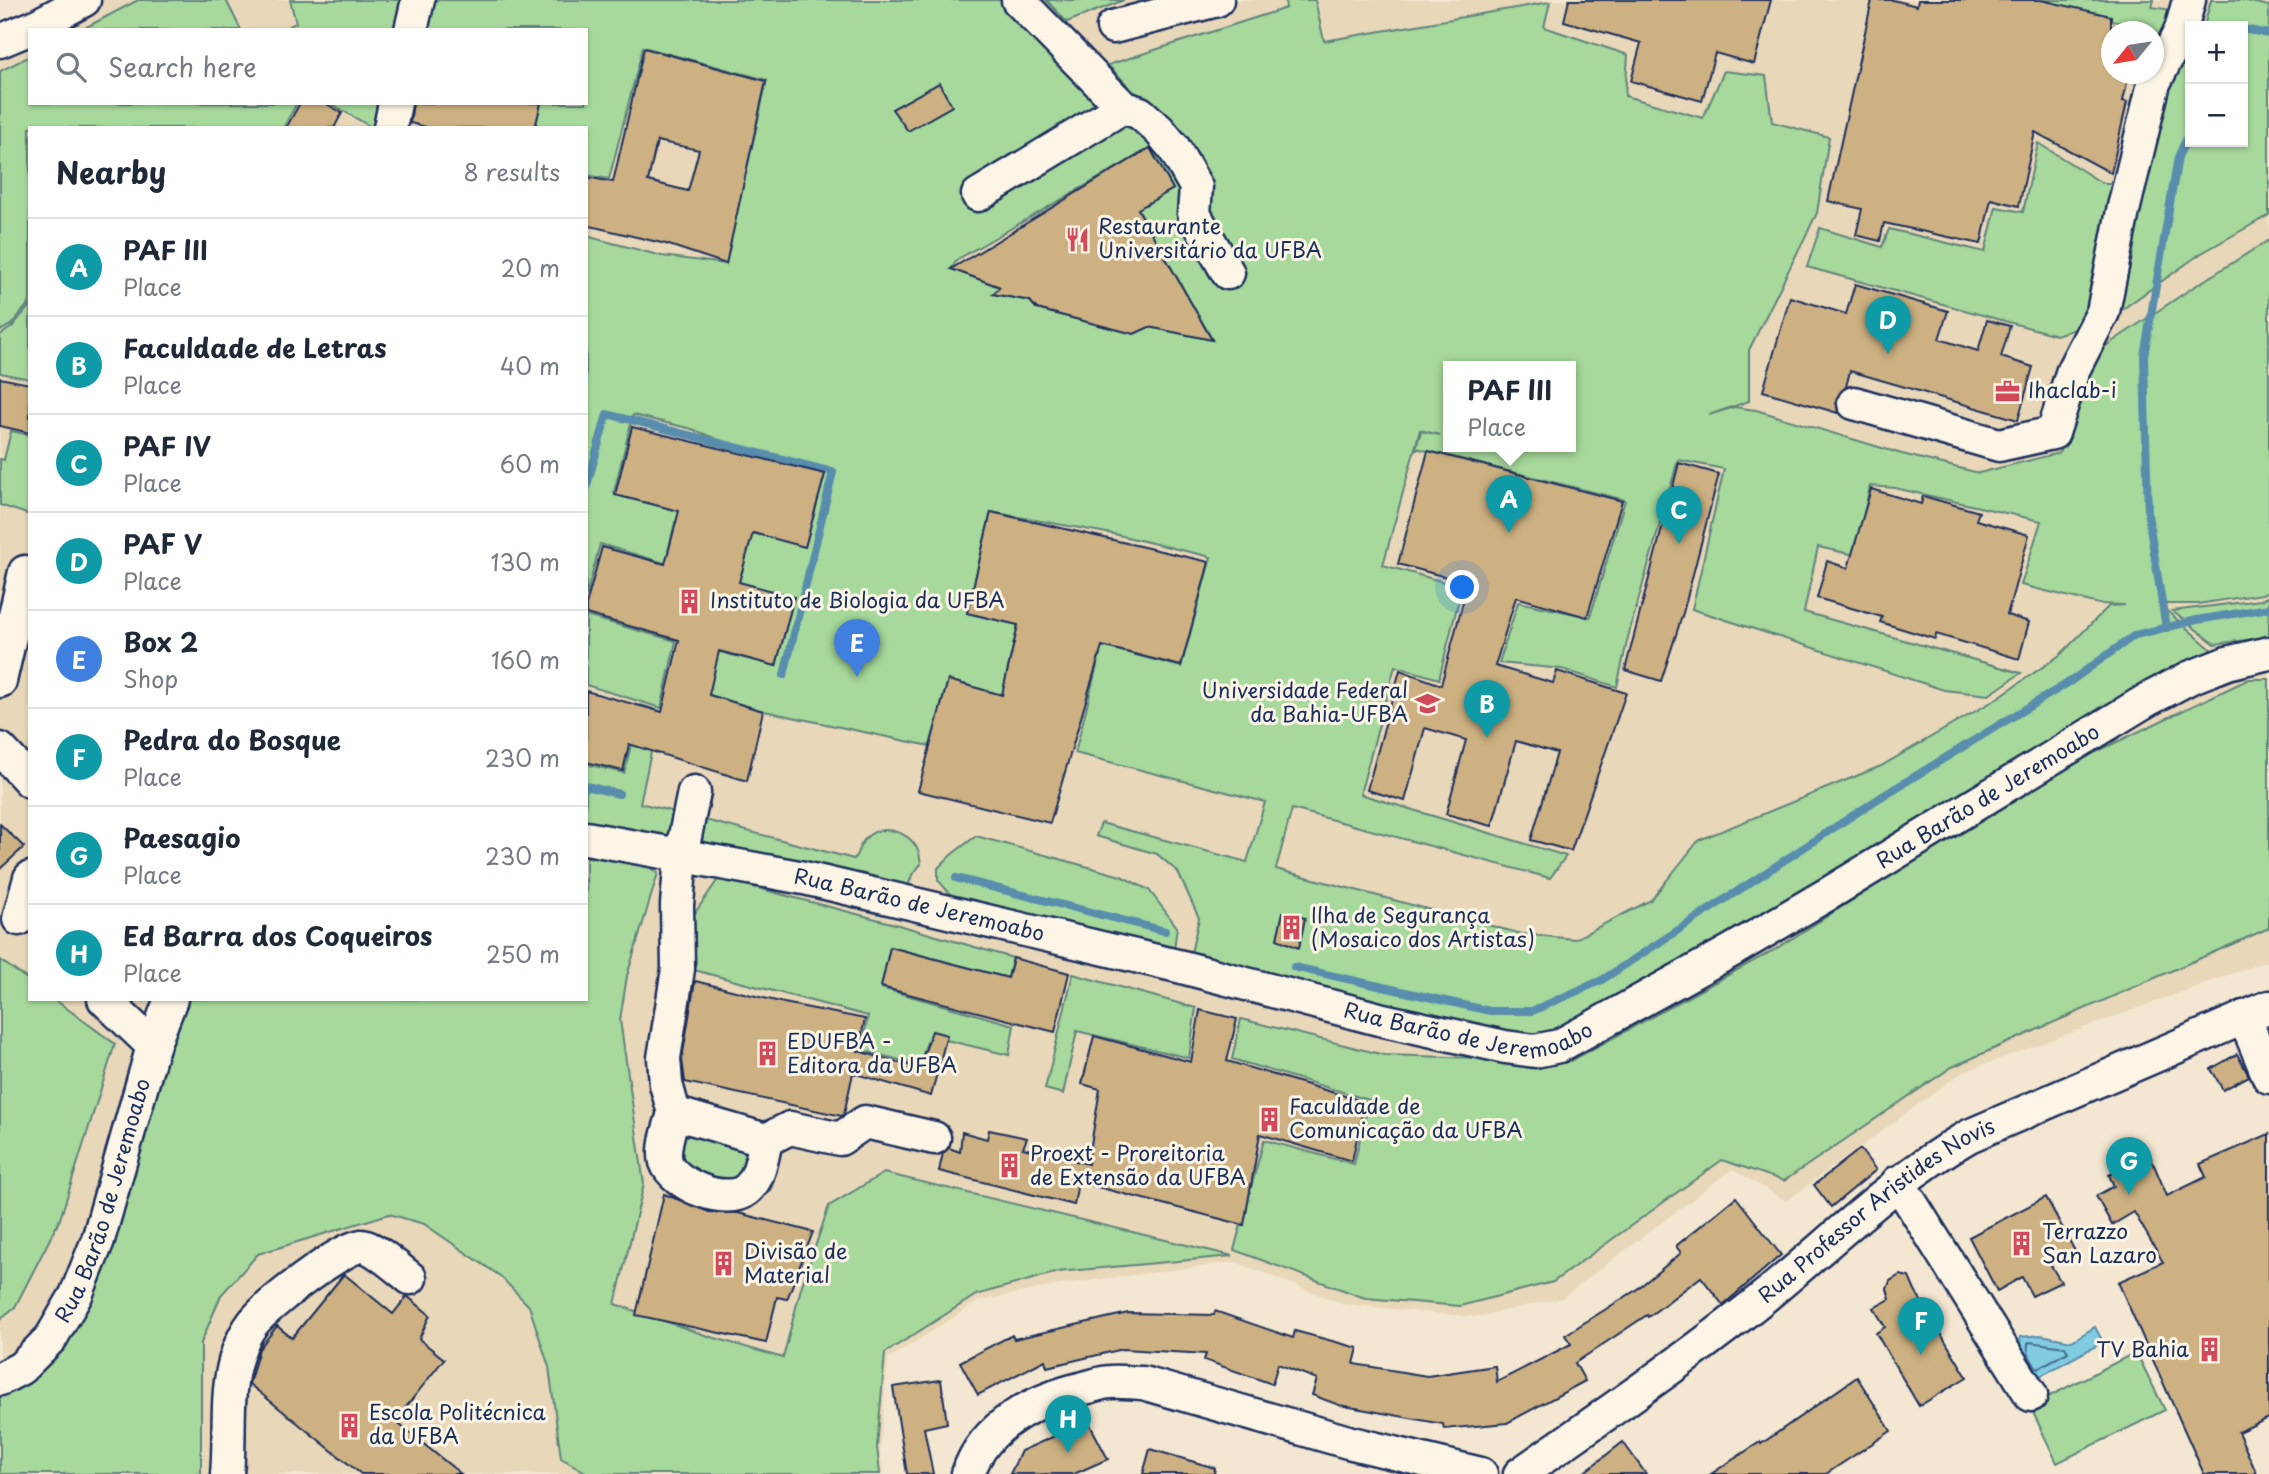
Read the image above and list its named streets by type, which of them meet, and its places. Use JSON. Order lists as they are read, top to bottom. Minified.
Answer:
{"streets":{"street":["Rua Barão de Jeremoabo","Rua Professor Aristides Novis"]},"places":{"restaurant":["Restaurante Universitário da UFBA"],"office":["Ihaclab-i"],"building":["Instituto de Biologia da UFBA","Ilha de Segurança (Mosaico dos Artistas)","EDUFBA - Editora da UFBA","Faculdade de Comunicação da UFBA","Proext - Proreitoria de Extensão da UFBA","Terrazzo San Lazaro","Divisão de Material","TV Bahia","Escola Politécnica da UFBA"],"school or university":["Universidade Federal da Bahia-UFBA"]},"north":"bottom left","page":{"map_buttons":["+","−"],"search":"Search here","heading":["Nearby","8 results"],"list":[{"mark":"A","name":"PAF III","note":"Place","value":"20 m"},{"mark":"B","name":"Faculdade de Letras","note":"Place","value":"40 m"},{"mark":"C","name":"PAF IV","note":"Place","value":"60 m"},{"mark":"D","name":"PAF V","note":"Place","value":"130 m"},{"mark":"E","name":"Box 2","note":"Shop","value":"160 m"},{"mark":"F","name":"Pedra do Bosque","note":"Place","value":"230 m"},{"mark":"G","name":"Paesagio","note":"Place","value":"230 m"},{"mark":"H","name":"Ed Barra dos Coqueiros","note":"Place","value":"250 m"}],"pins":["D","A","C","E","B","G","F","H"],"popup":["PAF III","Place"]}}
